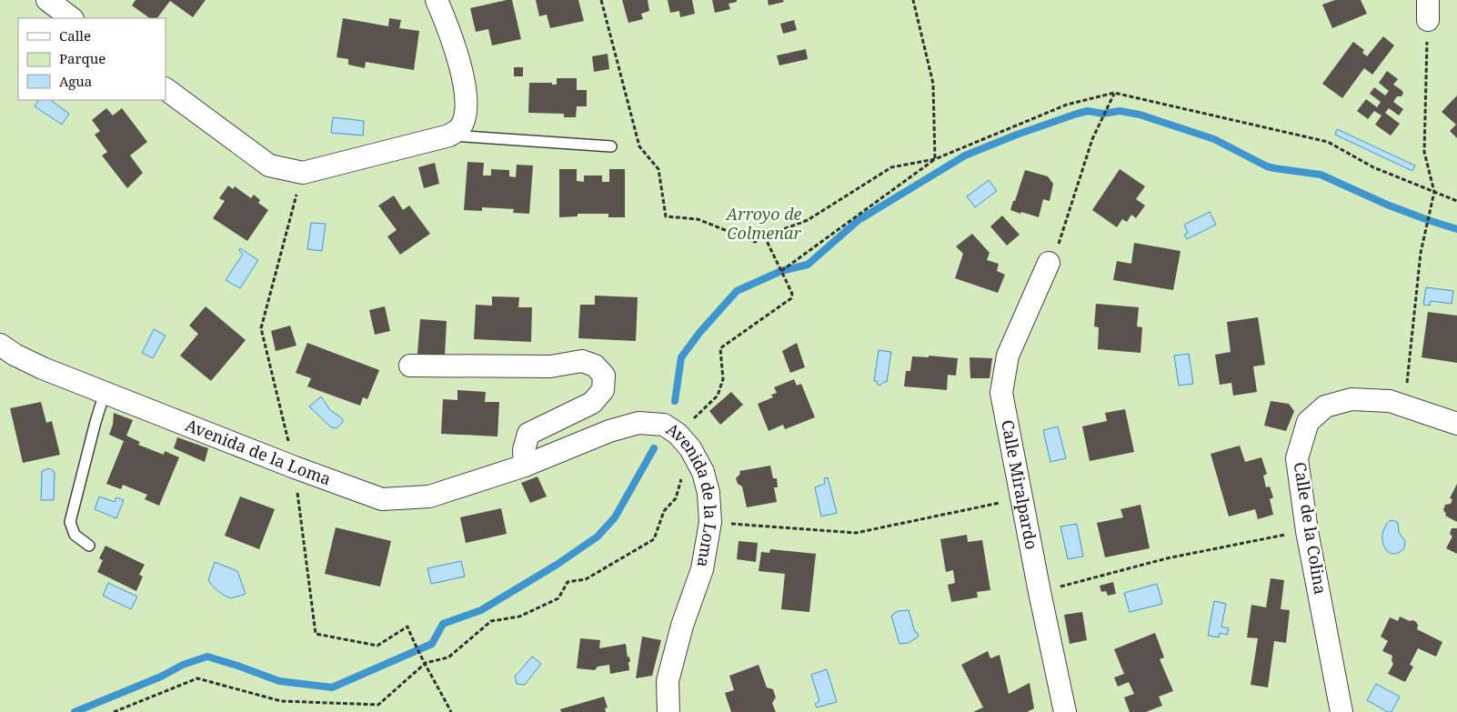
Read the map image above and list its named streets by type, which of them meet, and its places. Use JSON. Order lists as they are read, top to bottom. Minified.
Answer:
{"streets":{"street":["Avenida de la Loma","Calle Miralpardo","Calle de la Colina"]},"parks":["Arroyo de Colmenar"],"legend":["Calle","Parque","Agua"]}
